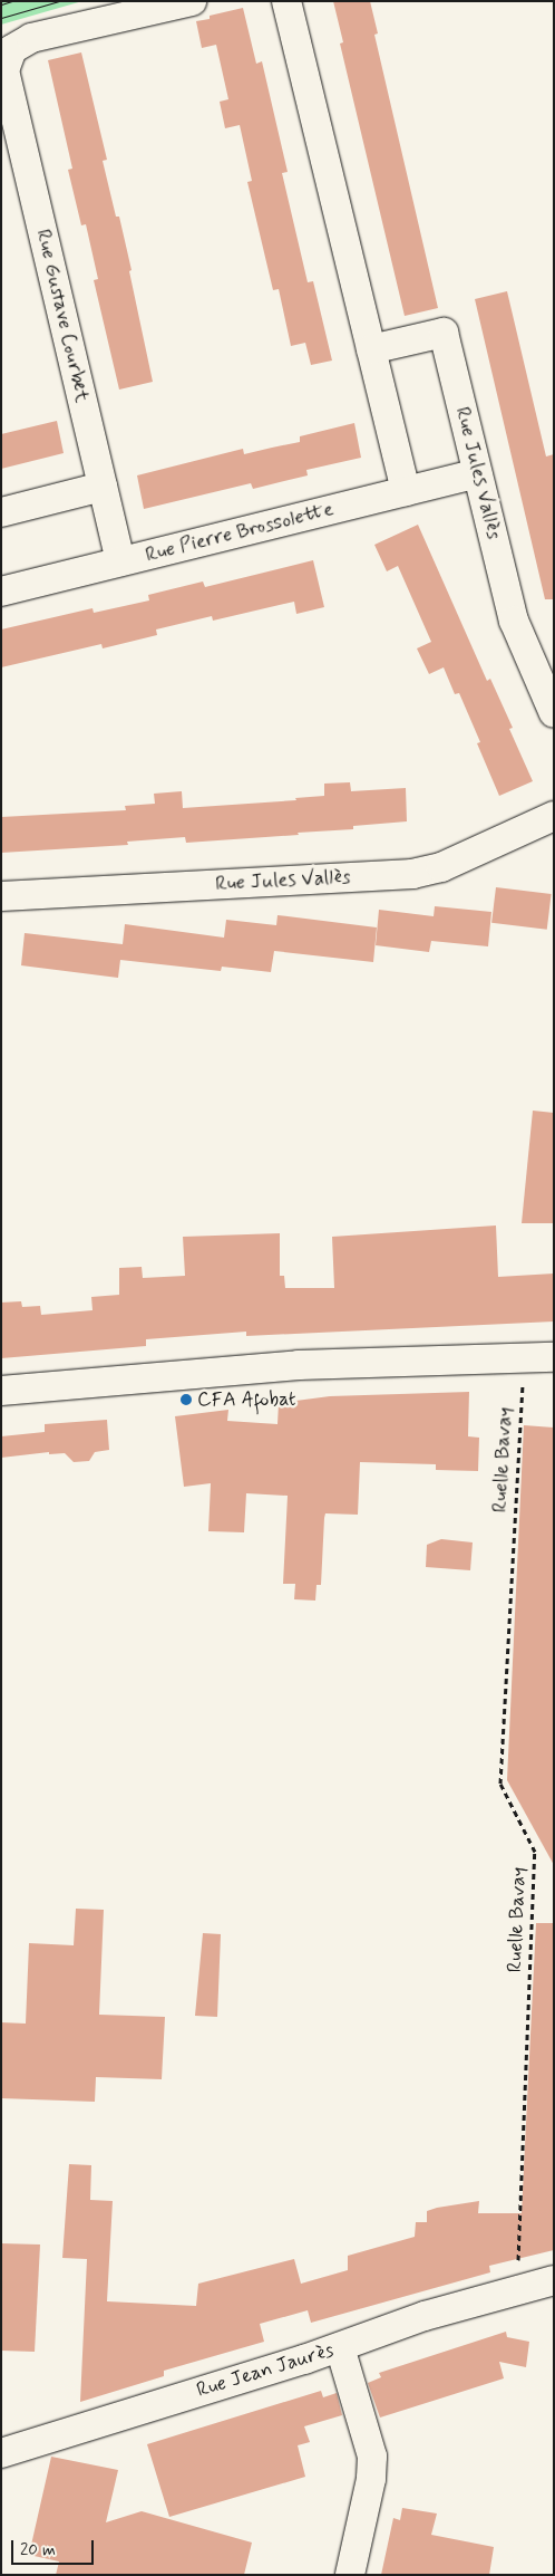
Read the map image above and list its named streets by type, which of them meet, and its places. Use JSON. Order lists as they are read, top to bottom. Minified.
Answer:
{"streets":{"street":["Rue Gustave Courbet","Rue Jules Vallès","Rue Pierre Brossolette","Rue Jean Jaurès"],"path":["Ruelle Bavay"]},"crossings":[["Rue Gustave Courbet","Rue Pierre Brossolette"],["Rue Jules Vallès","Rue Pierre Brossolette"],["Ruelle Bavay","Rue Jean Jaurès"]],"places":["CFA Afobat"],"scale_bar":"20 m"}
